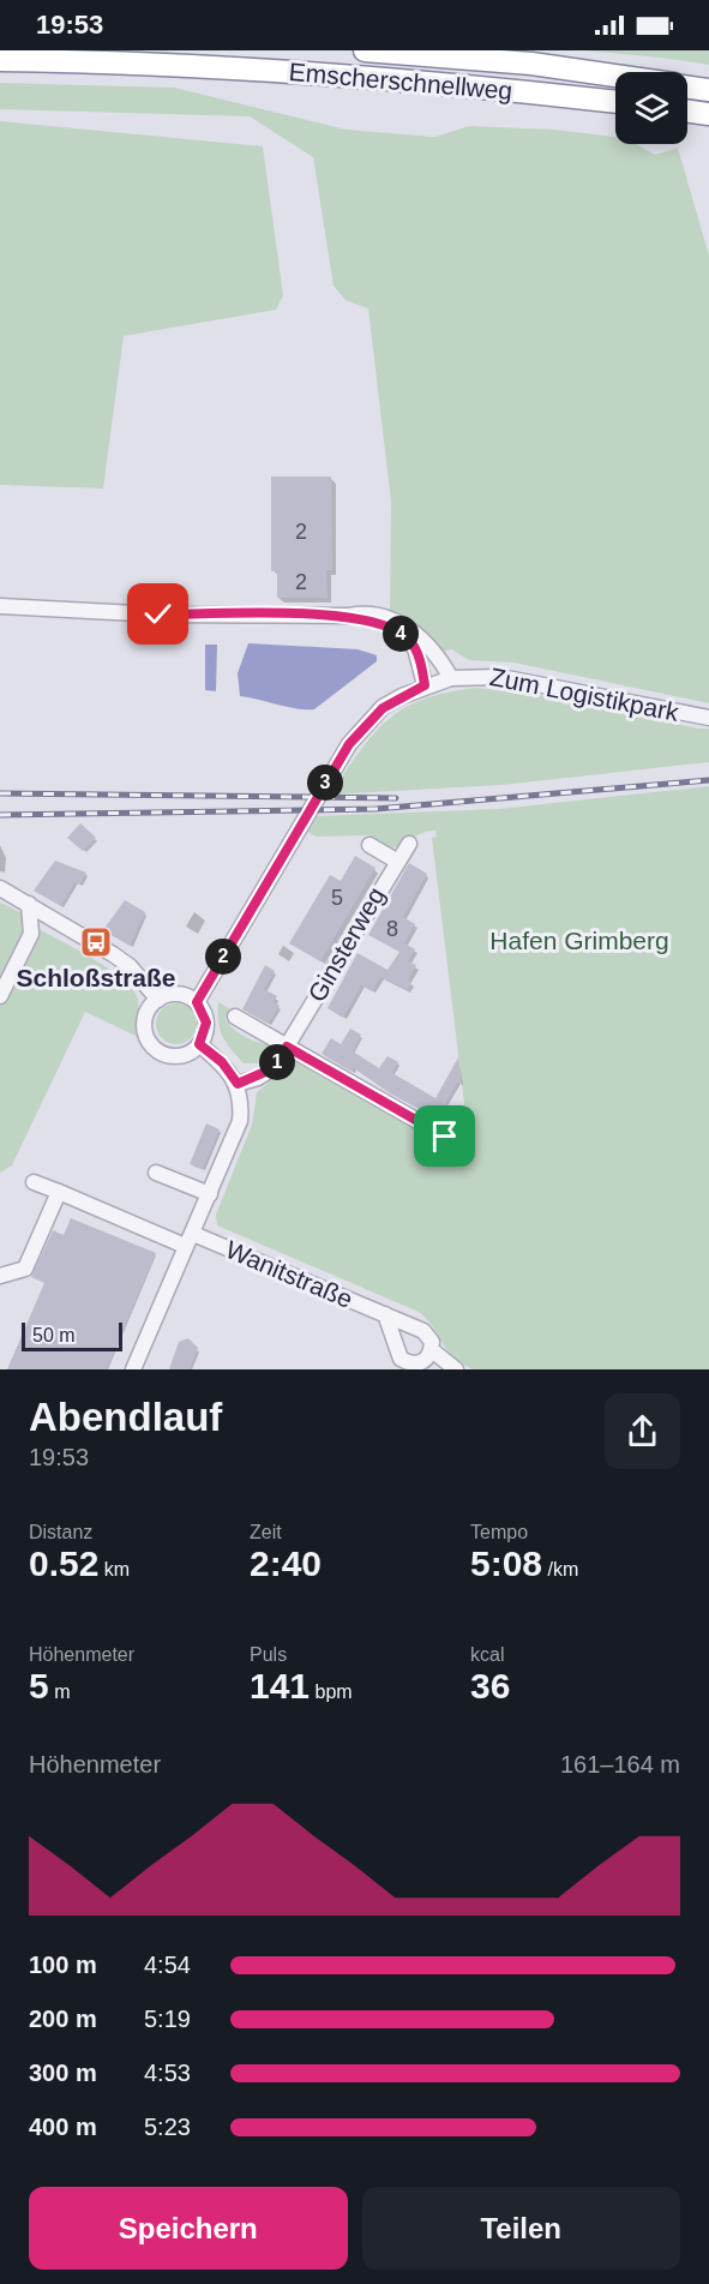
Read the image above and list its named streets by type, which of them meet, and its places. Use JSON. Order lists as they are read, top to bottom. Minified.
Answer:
{"streets":{"highway":["Emscherschnellweg"],"street":["Zum Logistikpark","Ginsterweg","Wanitstraße"]},"parks":["Hafen Grimberg"],"places":{"bus stop":["Schloßstraße"]},"house_numbers":["2","2","5","8"],"scale_bar":"50 m","page":{"status":"19:53","pins":["4","3","2","1"],"scale":"50 m","heading":["Abendlauf","19:53"],"stats":[["Distanz","0.52 km"],["Zeit","2:40"],["Tempo","5:08 /km"],["Höhenmeter","5 m"],["Puls","141 bpm"],["kcal","36"]],"chart":["Höhenmeter","161–164 m"],"list":[{"name":"100 m","note":"4:54"},{"name":"200 m","note":"5:19"},{"name":"300 m","note":"4:53"},{"name":"400 m","note":"5:23"}],"buttons":["Speichern","Teilen"]}}
